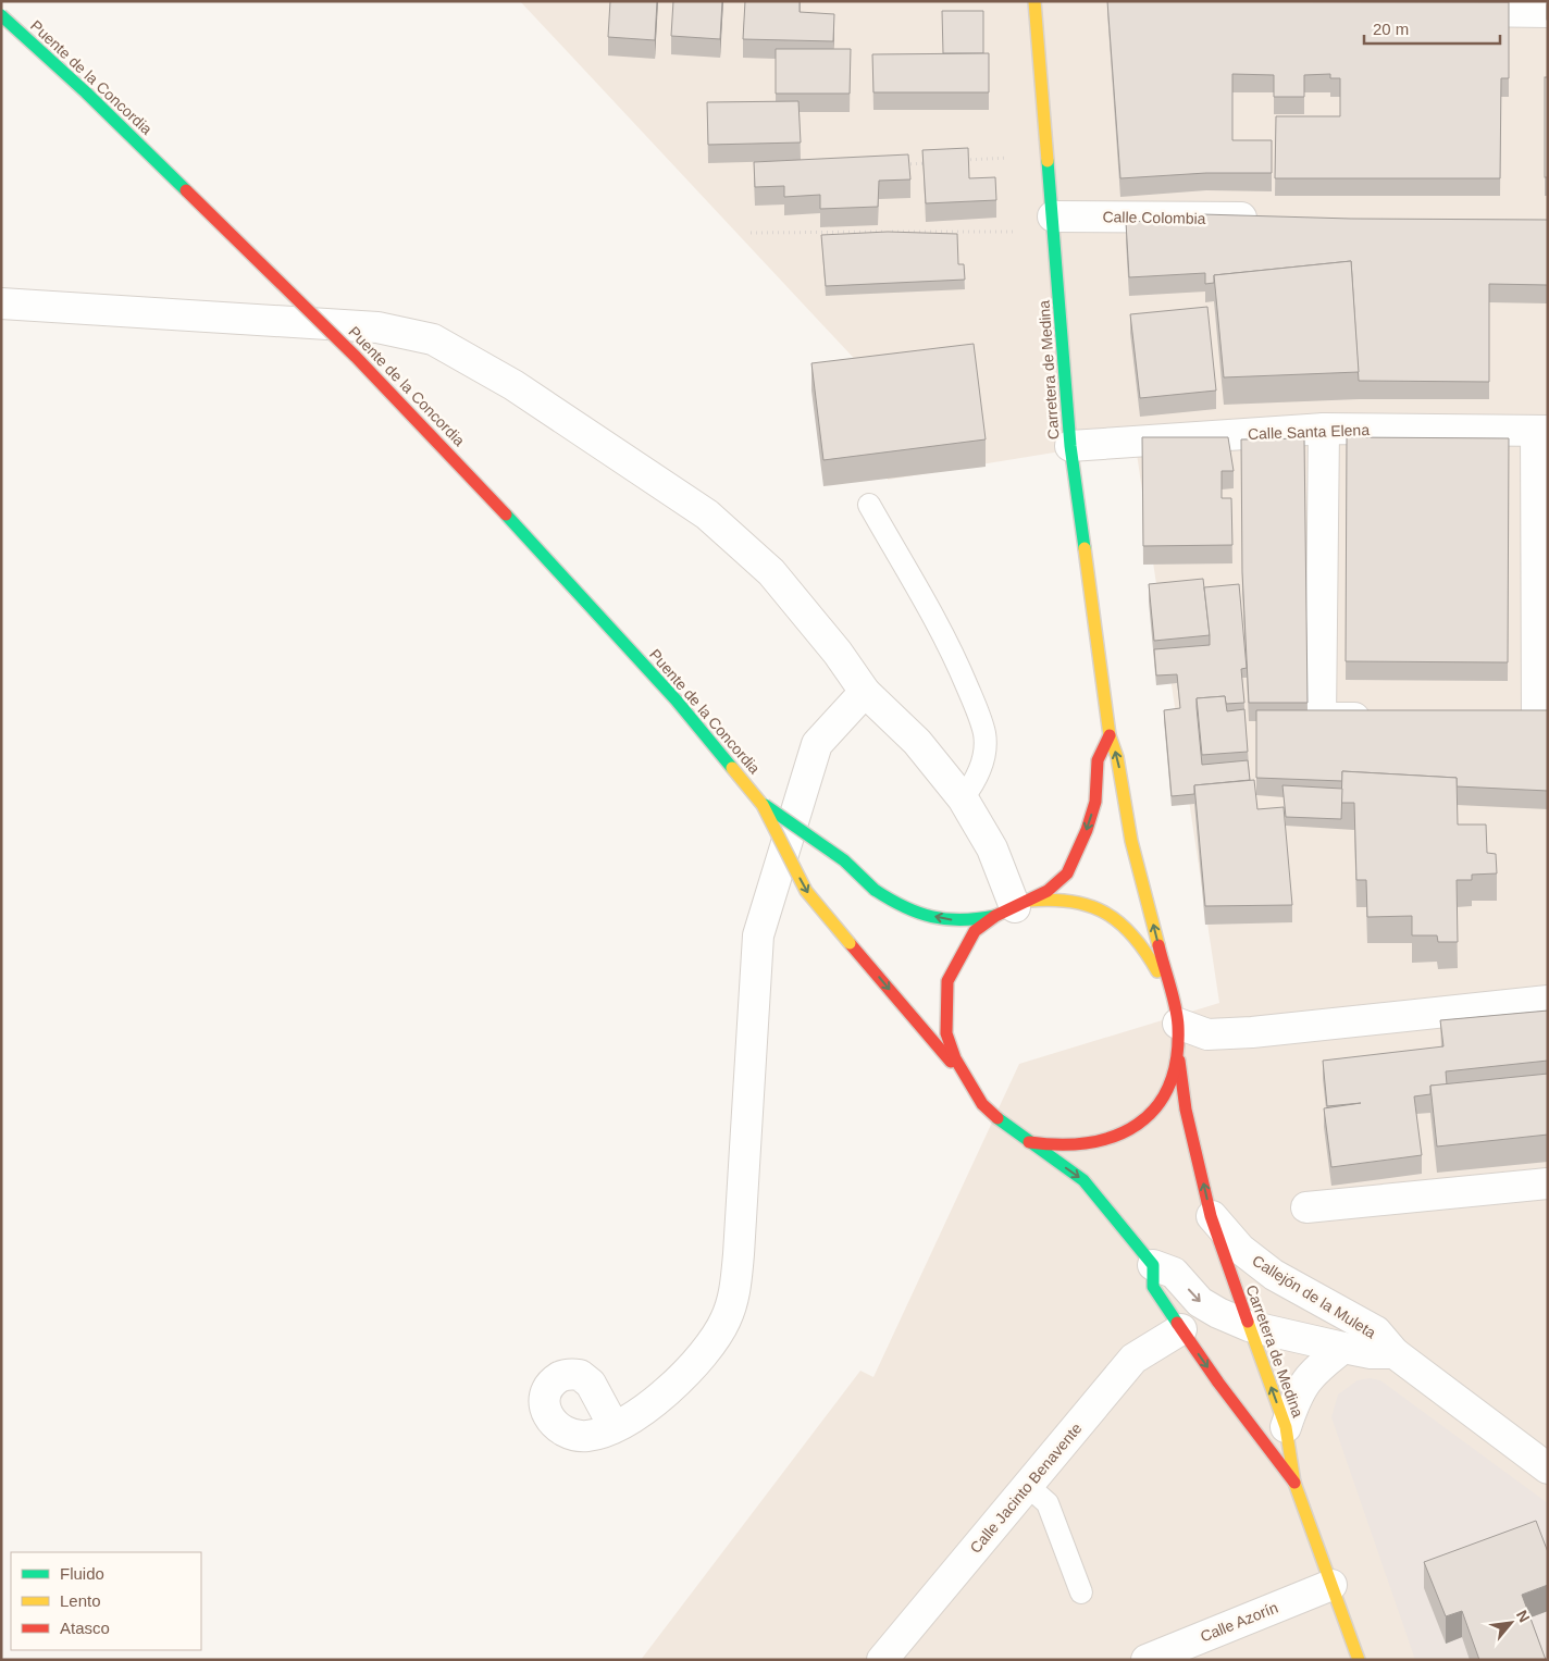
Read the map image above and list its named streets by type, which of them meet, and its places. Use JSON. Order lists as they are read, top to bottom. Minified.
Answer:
{"streets":{"main road":["Puente de la Concordia","Carretera de Medina"],"street":["Calle Colombia","Calle Santa Elena","Callejón de la Muleta","Calle Jacinto Benavente","Calle Azorín"]},"crossings":[["Calle Colombia","Carretera de Medina"],["Carretera de Medina","Calle Santa Elena"],["Carretera de Medina","Callejón de la Muleta"],["Carretera de Medina","Calle Azorín"]],"one_way":["Carretera de Medina"],"legend":["Fluido","Lento","Atasco"],"scale_bar":"20 m","north":"top right"}
